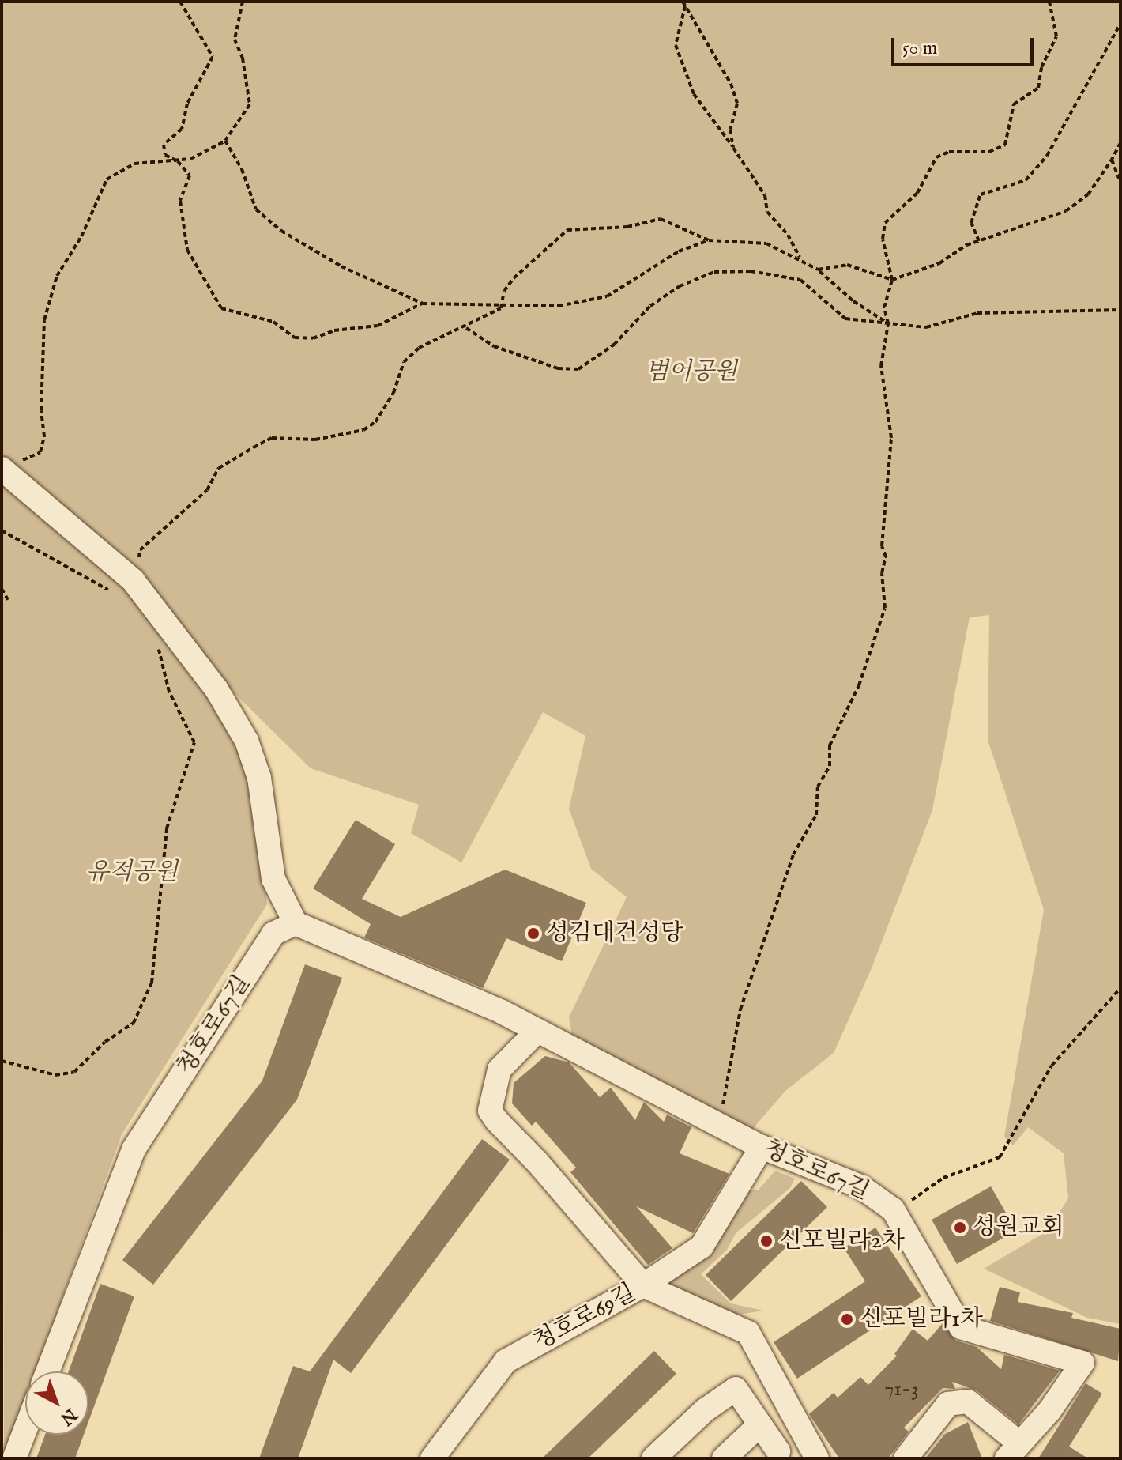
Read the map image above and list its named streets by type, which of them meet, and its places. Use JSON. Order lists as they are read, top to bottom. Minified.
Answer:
{"streets":{"street":["청호로67길","청호로69길"]},"parks":["범어공원","유적공원"],"places":["성김대건성당","성원교회","신포빌라2차","신포빌라1차"],"house_numbers":["71-3"],"scale_bar":"50 m","north":"bottom right"}
